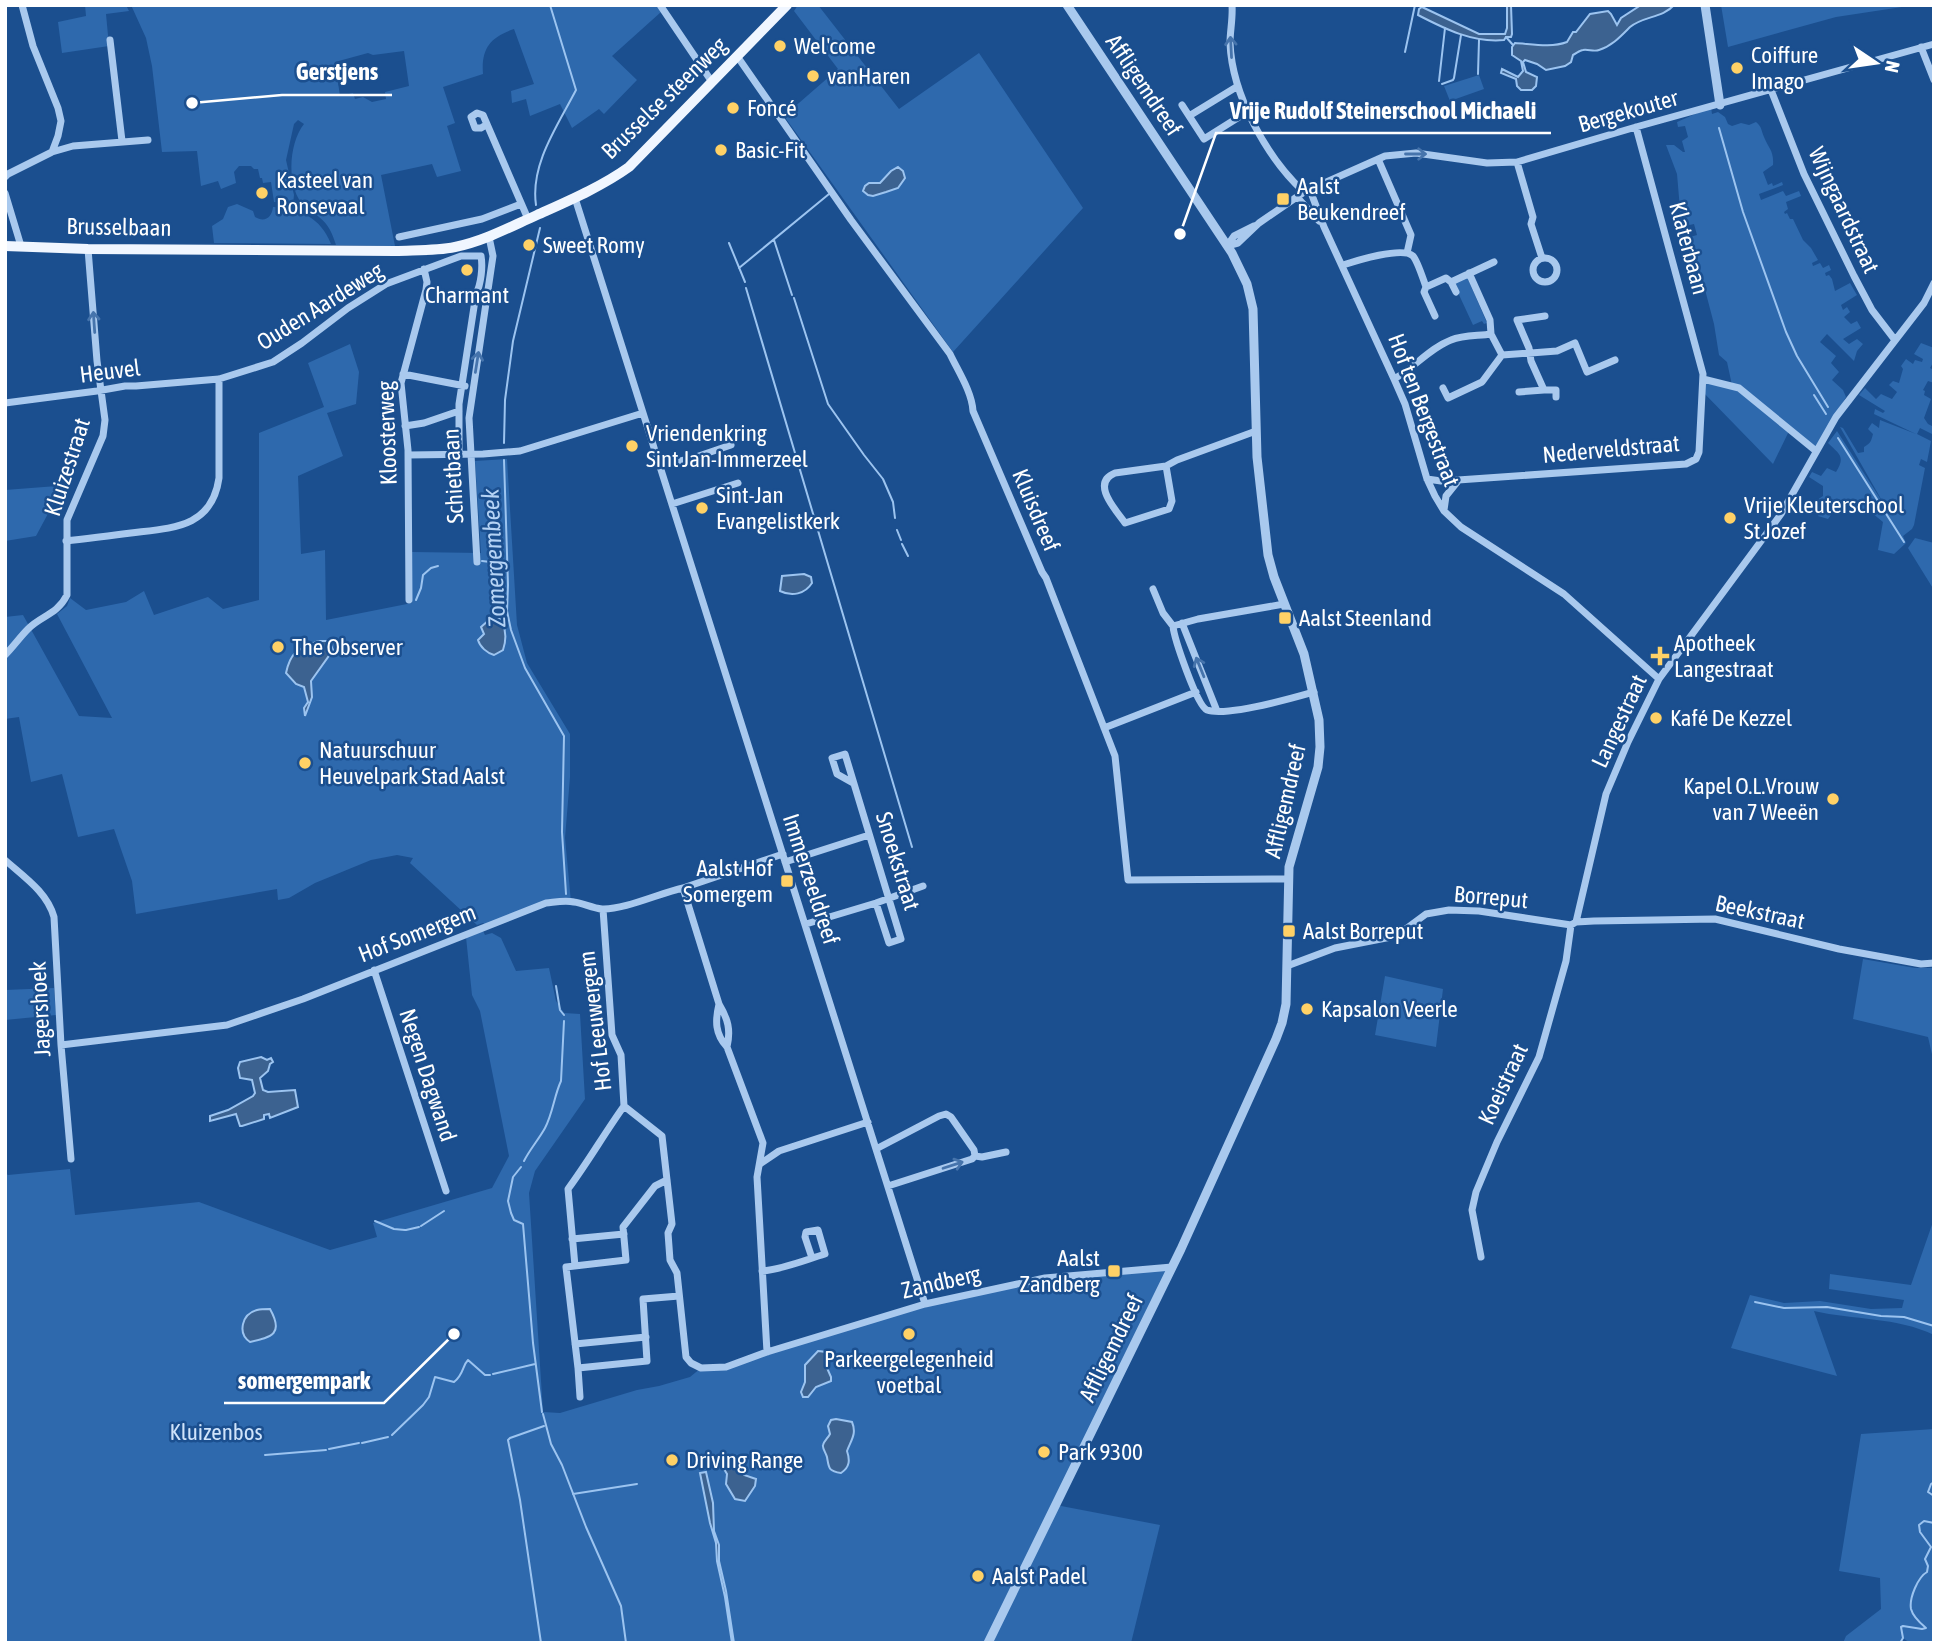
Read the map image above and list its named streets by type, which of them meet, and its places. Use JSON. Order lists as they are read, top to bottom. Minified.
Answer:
{"streets":{"main road":["Brusselse steenweg","Brusselbaan"],"street":["Affligemdreef","Bergekouter","Wijngaardstraat","Klaterbaan","Ouden Aardeweg","Heuvel","Hof ten Bergestraat","Kloosterweg","Nederveldstraat","Kluizestraat","Schietbaan","Kluisdreef","Langestraat","Snoekstraat","Immerzeeldreef","Borreput","Beekstraat","Hof Somergem","Jagershoek","Hof Leeuwergem","Negen Dagwand","Koeistraat","Zandberg"]},"crossings":[["Affligemdreef","Bergekouter"],["Affligemdreef","Kluisdreef"],["Affligemdreef","Borreput"],["Affligemdreef","Zandberg"],["Brusselse steenweg","Brusselbaan"],["Brusselse steenweg","Ouden Aardeweg"],["Brusselse steenweg","Schietbaan"],["Brusselse steenweg","Kluisdreef"],["Brusselse steenweg","Immerzeeldreef"],["Bergekouter","Wijngaardstraat"],["Bergekouter","Klaterbaan"],["Bergekouter","Hof ten Bergestraat"],["Wijngaardstraat","Langestraat"],["Brusselbaan","Kluizestraat"],["Klaterbaan","Nederveldstraat"],["Ouden Aardeweg","Heuvel"],["Ouden Aardeweg","Kloosterweg"],["Ouden Aardeweg","Schietbaan"],["Heuvel","Kluizestraat"],["Hof ten Bergestraat","Nederveldstraat"],["Hof ten Bergestraat","Langestraat"],["Langestraat","Borreput"],["Langestraat","Beekstraat"],["Langestraat","Koeistraat"],["Snoekstraat","Hof Somergem"],["Immerzeeldreef","Hof Somergem"],["Immerzeeldreef","Zandberg"],["Borreput","Beekstraat"],["Borreput","Koeistraat"],["Beekstraat","Koeistraat"],["Hof Somergem","Jagershoek"],["Hof Somergem","Hof Leeuwergem"],["Hof Somergem","Negen Dagwand"],["Hof Leeuwergem","Zandberg"]],"water":["Zomergembeek"],"parks":["Kluizenbos"],"places":{"other":["Wel'come","Coiffure Imago","vanHaren","Gerstjens","Foncé","Basic-Fit","Kasteel van Ronsevaal","Vrije Rudolf Steinerschool Michaeli","Sweet Romy","Charmant","Vriendenkring Sint Jan-Immerzeel","Sint-Jan Evangelistkerk","Vrije Kleuterschool St Jozef","The Observer","Kafé De Kezzel","Natuurschuur Heuvelpark Stad Aalst","Kapel O.L.Vrouw van 7 Weeën","Kapsalon Veerle","somergempark","Parkeergelegenheid voetbal","Park 9300","Driving Range","Aalst Padel"],"transit":["Aalst Beukendreef","Aalst Steenland","Aalst Hof Somergem","Aalst Borreput","Aalst Zandberg"],"health":["Apotheek Langestraat"]},"north":"right"}
